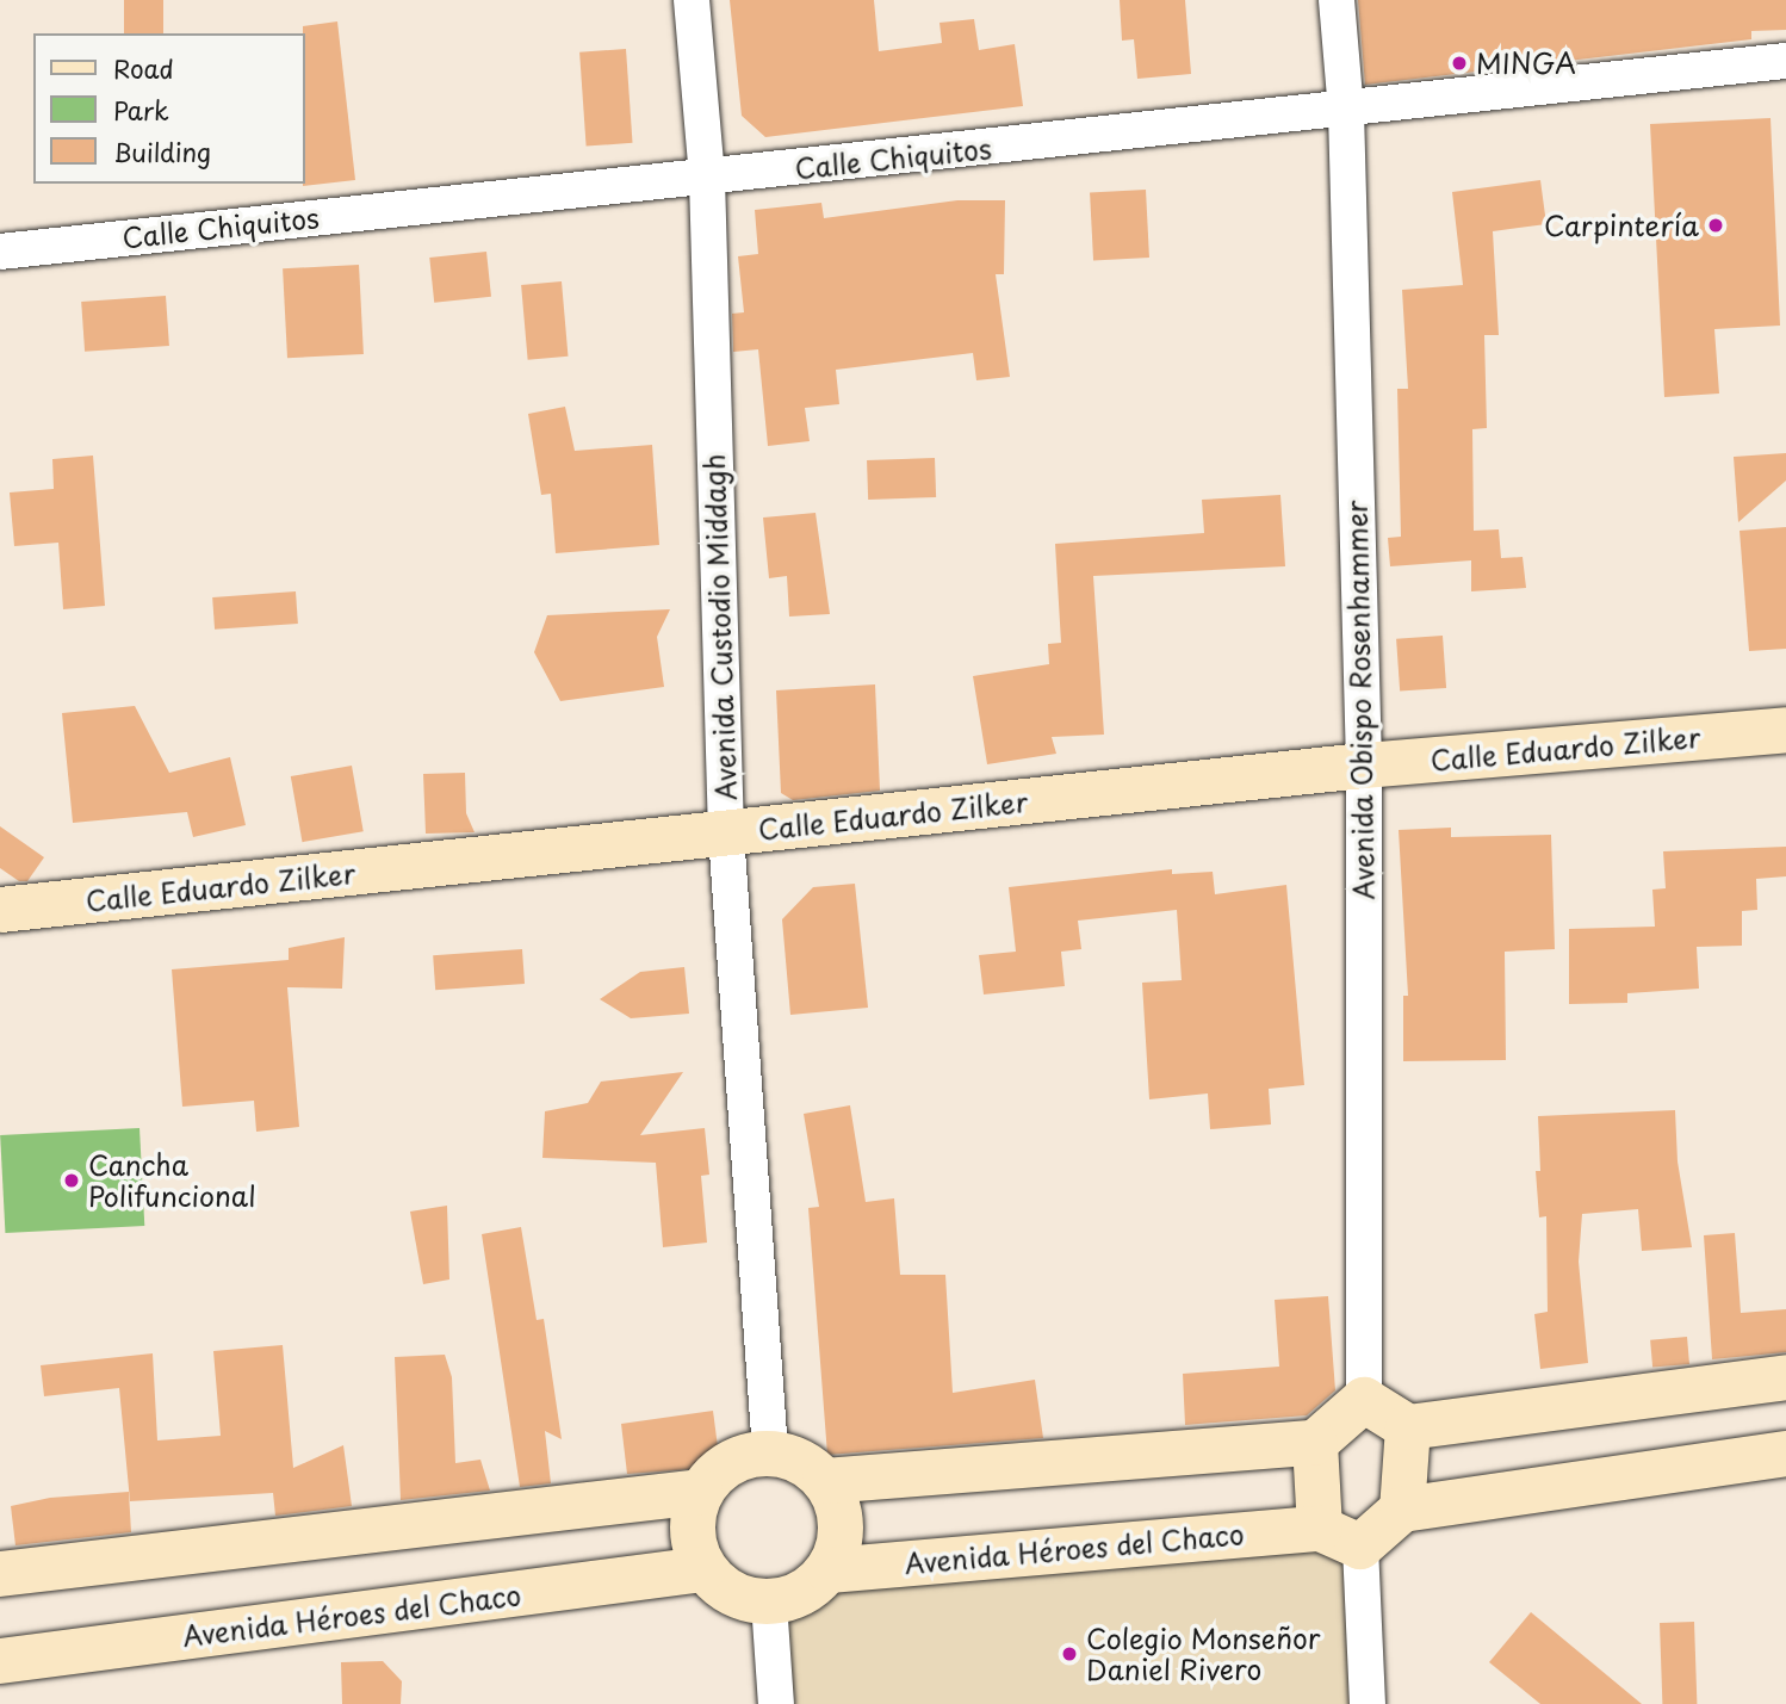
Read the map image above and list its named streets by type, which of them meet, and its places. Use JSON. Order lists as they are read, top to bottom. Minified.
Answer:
{"streets":{"street":["Calle Chiquitos","Avenida Custodio Middagh","Avenida Obispo Rosenhammer","Calle Eduardo Zilker","Avenida Héroes del Chaco"]},"crossings":[["Calle Chiquitos","Avenida Custodio Middagh"],["Calle Chiquitos","Avenida Obispo Rosenhammer"],["Avenida Custodio Middagh","Calle Eduardo Zilker"],["Avenida Custodio Middagh","Avenida Héroes del Chaco"],["Avenida Obispo Rosenhammer","Calle Eduardo Zilker"]],"places":["MINGA","Carpintería","Cancha Polifuncional","Colegio Monseñor Daniel Rivero"],"legend":["Road","Park","Building"]}
